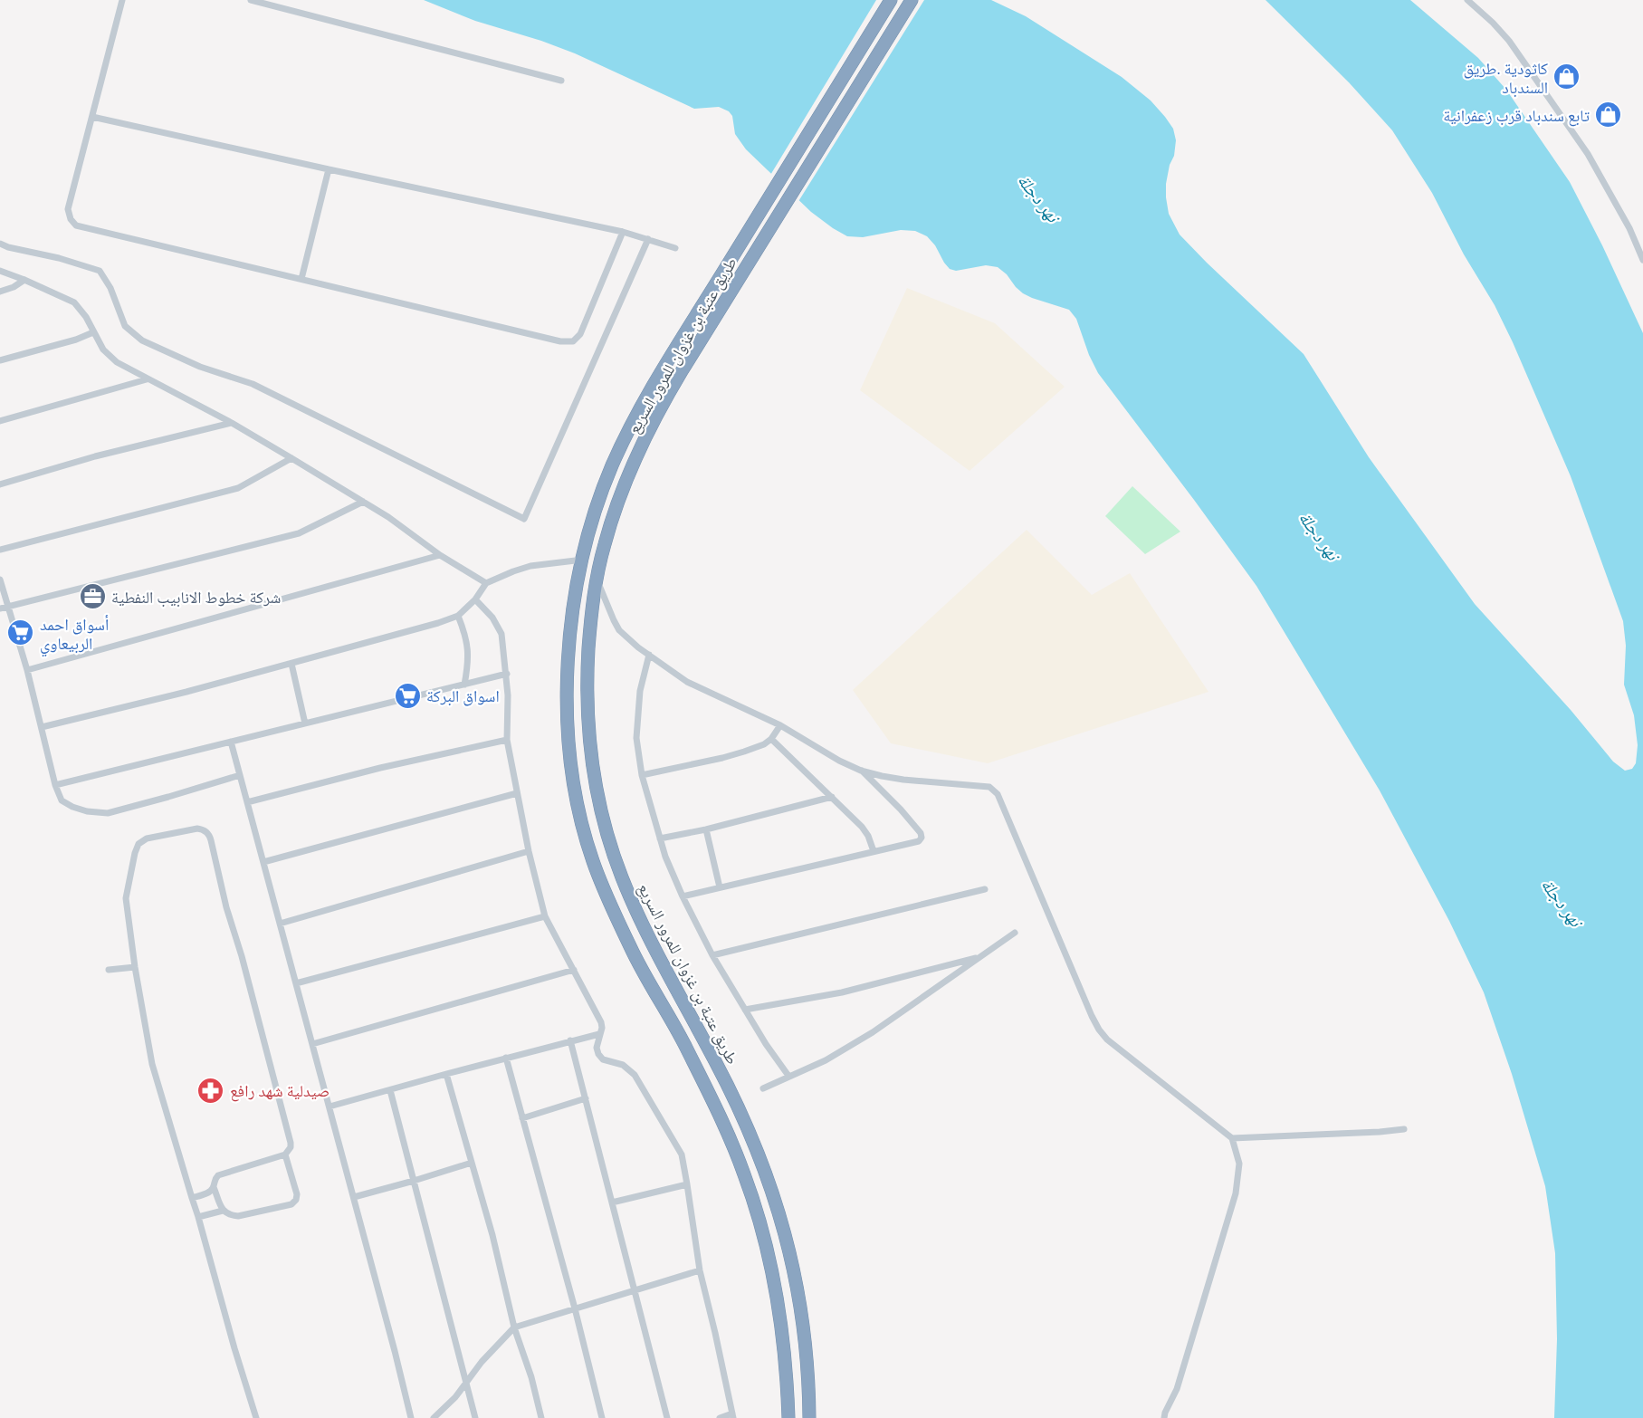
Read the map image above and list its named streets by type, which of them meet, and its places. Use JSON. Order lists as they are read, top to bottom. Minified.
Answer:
{"streets":{"highway":["طريق عتبة بن غزوان للمرور السريع"]},"water":["نهر دجلة"],"places":{"shop":["كاثودية .طريق السندباد","تابع سندباد قرب زعفرانية"],"office":["شركة خطوط الانابيب النفطية"],"supermarket":["أسواق احمد الربيعاوي","اسواق البركة"],"pharmacy":["صيدلية شهد رافع"]}}
